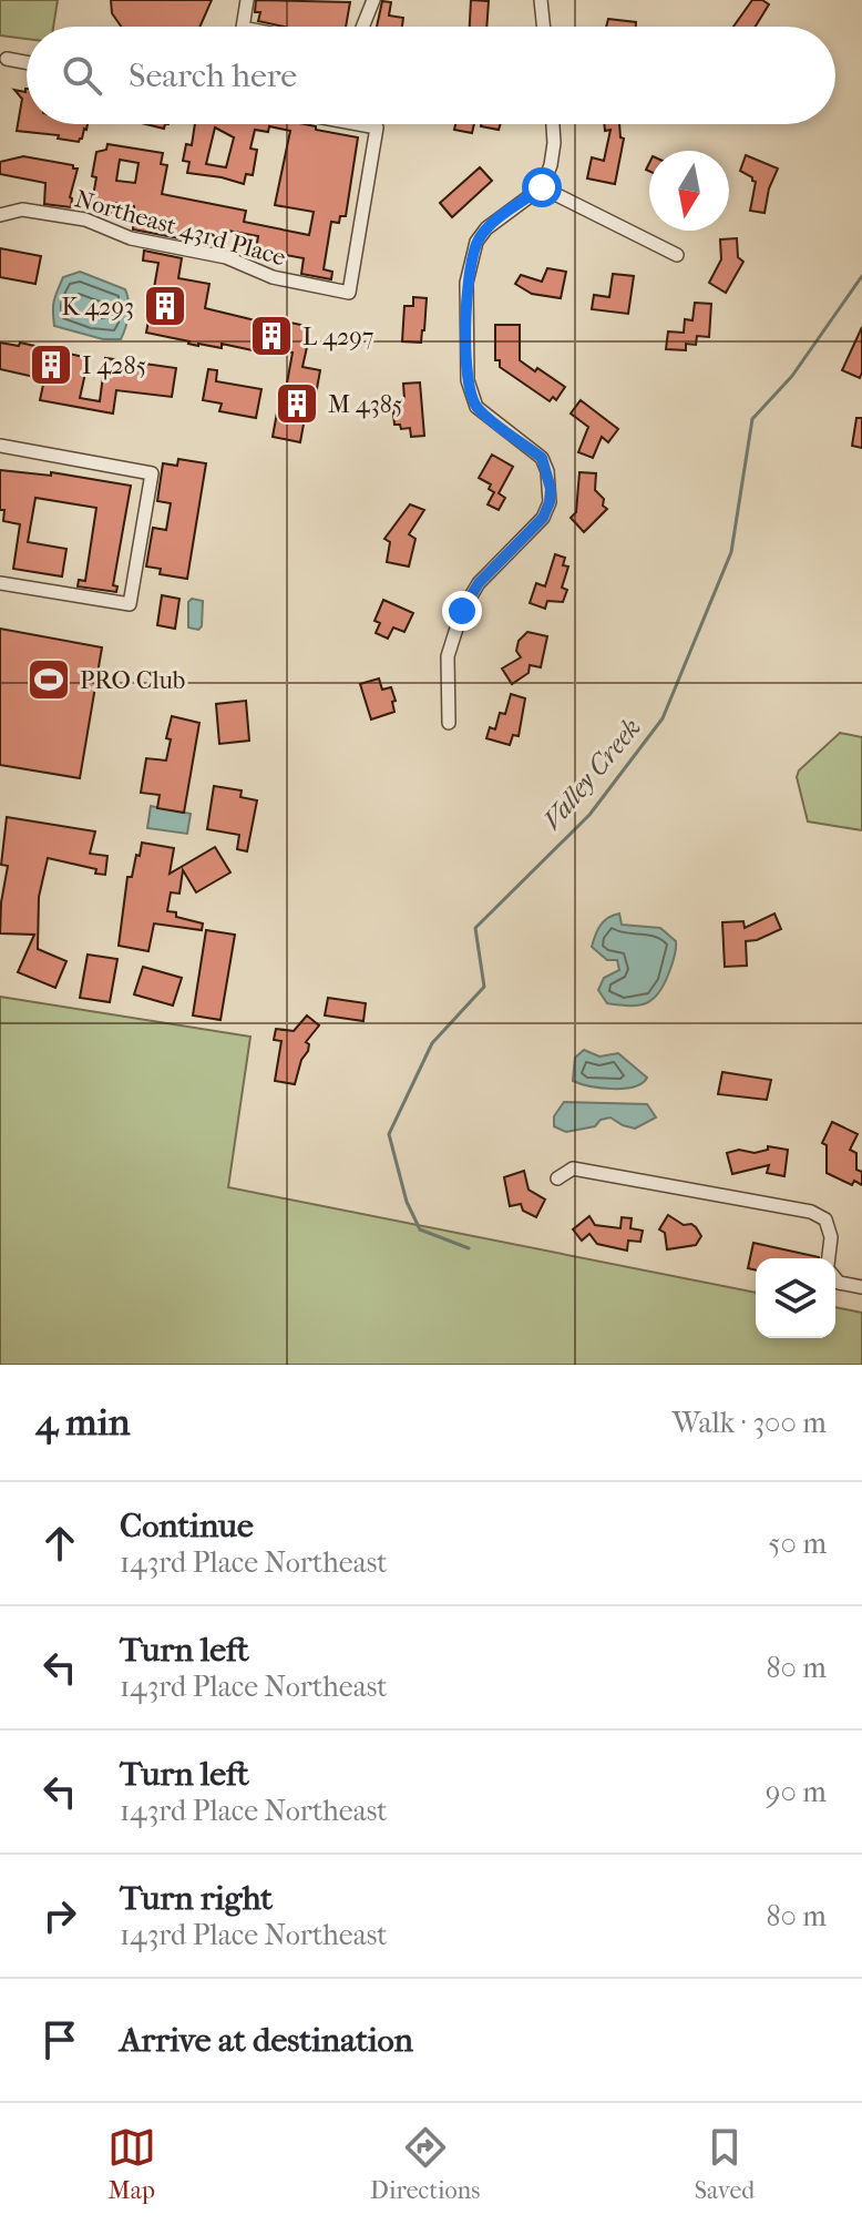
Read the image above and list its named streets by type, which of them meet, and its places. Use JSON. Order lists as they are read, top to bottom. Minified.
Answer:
{"streets":{"street":["Northeast 43rd Place"]},"water":["Valley Creek"],"places":{"building":["K 4293","L 4297","I 4285","M 4385"],"sports":["PRO Club"]},"north":"bottom","page":{"search":"Search here","heading":["4 min","Walk · 300 m"],"list":[["Continue","143rd Place Northeast","50 m"],["Turn left","143rd Place Northeast","80 m"],["Turn left","143rd Place Northeast","90 m"],["Turn right","143rd Place Northeast","80 m"],"Arrive at destination"],"nav":["Map","Directions","Saved"]}}
